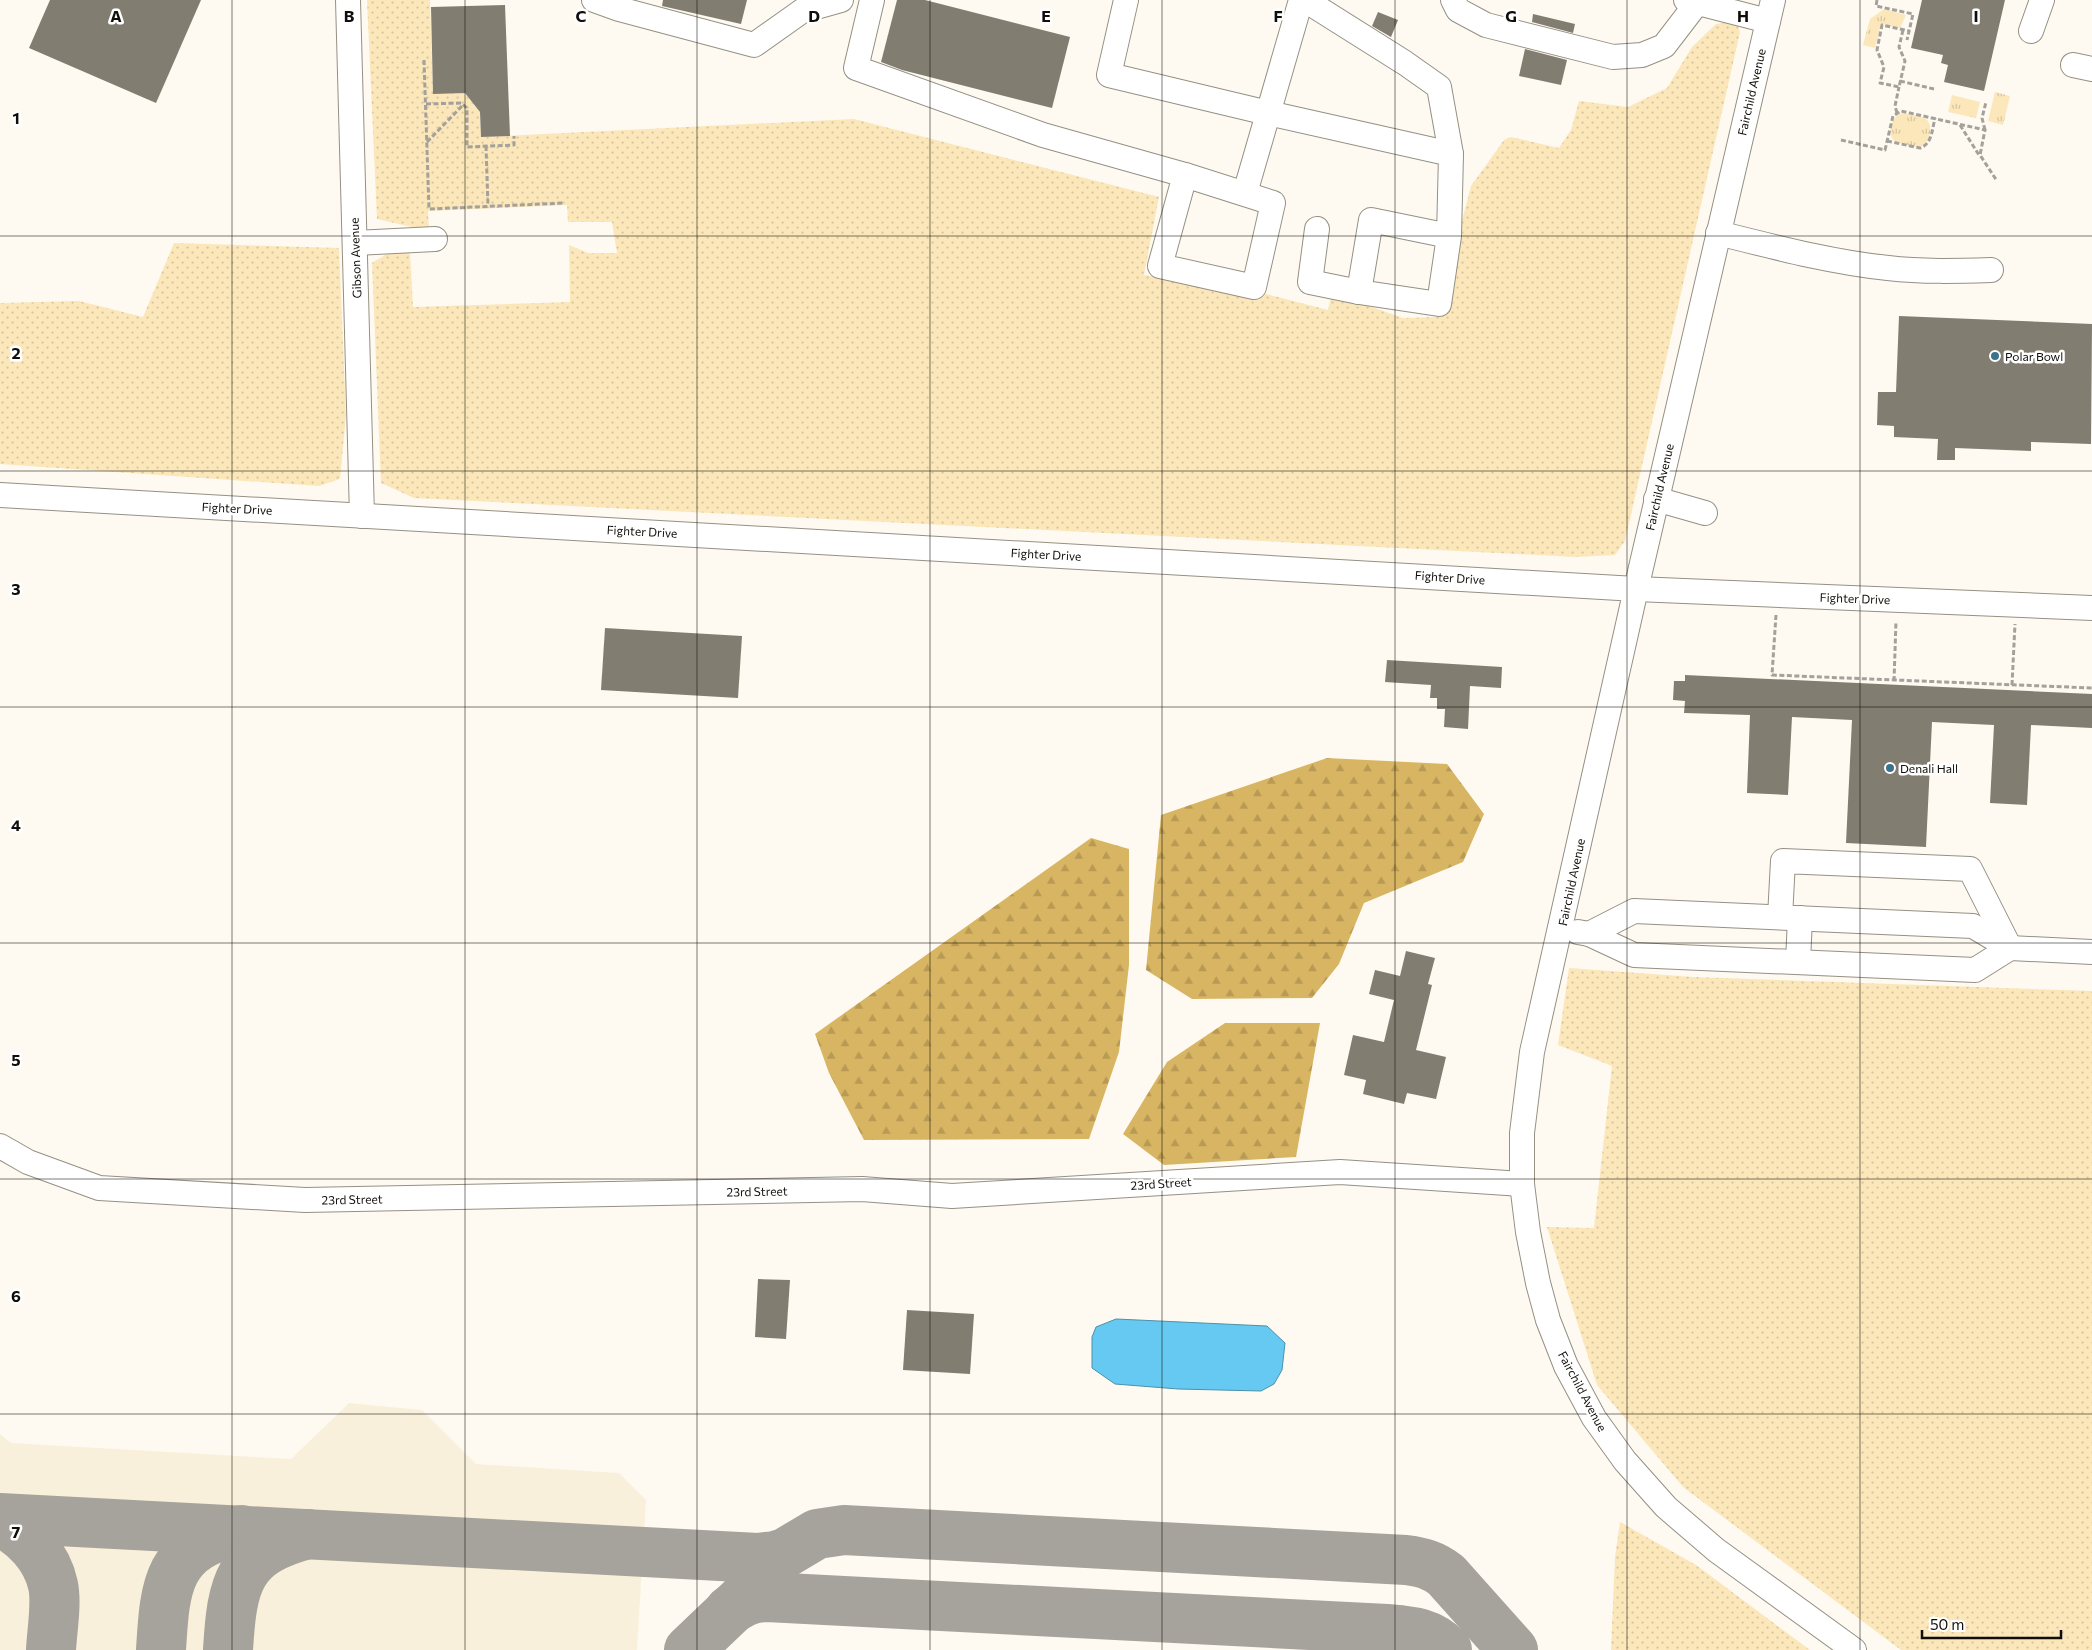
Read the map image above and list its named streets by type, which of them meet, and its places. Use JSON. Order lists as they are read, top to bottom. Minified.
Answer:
{"streets":{"street":["Fairchild Avenue","Gibson Avenue","Fighter Drive","23rd Street"]},"crossings":[["Fairchild Avenue","Fighter Drive"],["Fairchild Avenue","23rd Street"],["Gibson Avenue","Fighter Drive"]],"places":["Polar Bowl","Denali Hall"],"scale_bar":"50 m","grid":{"columns":["A","B","C","D","E","F","G","H","I"],"rows":["1","2","3","4","5","6","7"]}}
